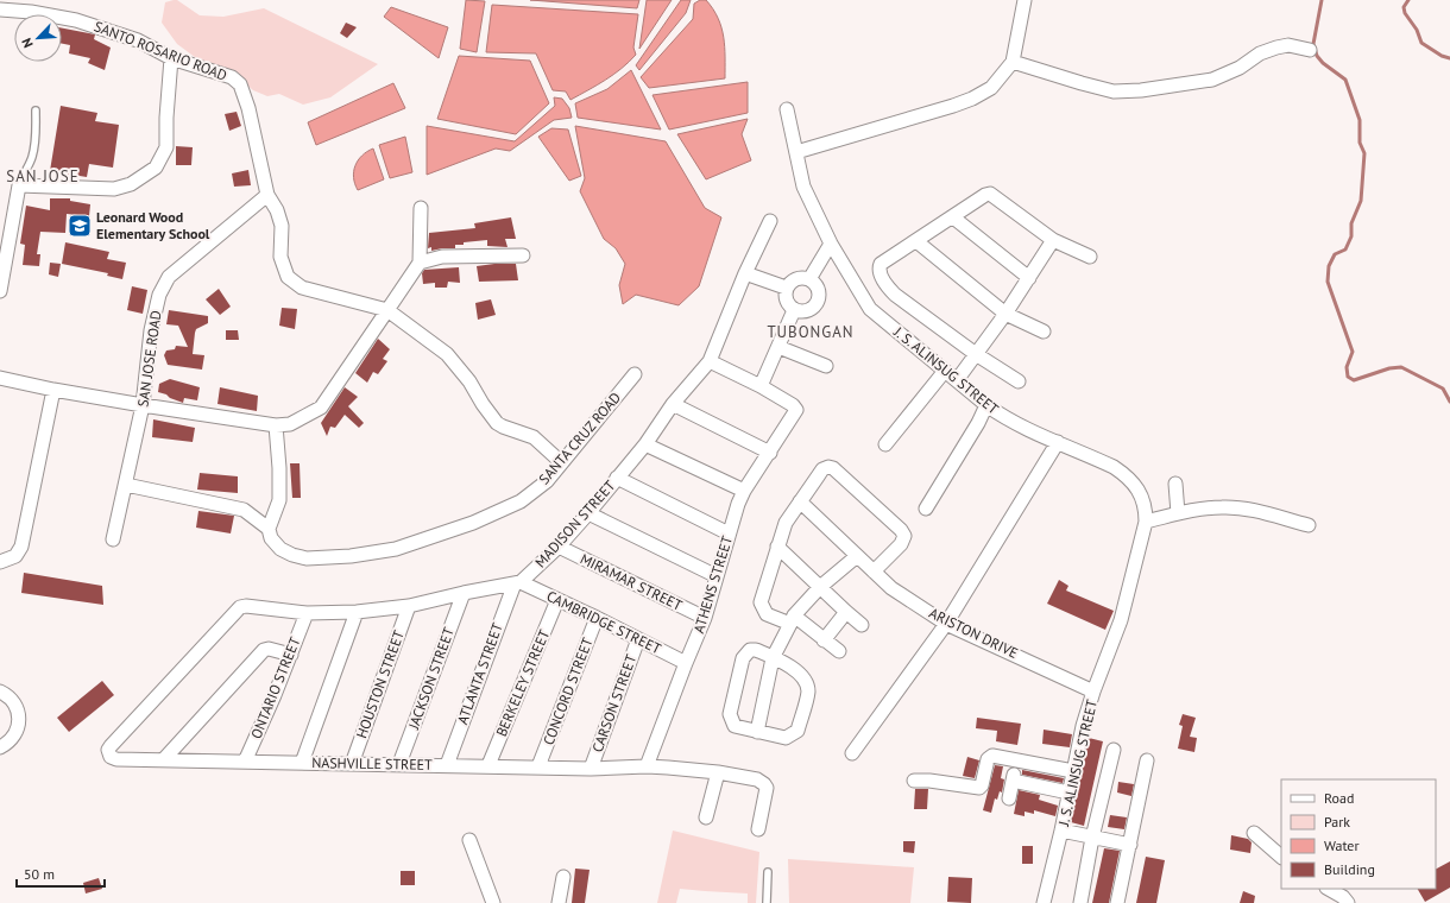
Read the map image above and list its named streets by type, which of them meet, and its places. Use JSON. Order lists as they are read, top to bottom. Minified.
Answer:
{"streets":{"street":["SANTO ROSARIO ROAD","SAN JOSE ROAD","J. S. ALINSUG STREET","SANTA CRUZ ROAD","MADISON STREET","MIRAMAR STREET","ATHENS STREET","CAMBRIDGE STREET","ARISTON DRIVE","ATLANTA STREET","JACKSON STREET","BERKELEY STREET","HOUSTON STREET","ONTARIO STREET","CONCORD STREET","CARSON STREET","NASHVILLE STREET"]},"crossings":[["SANTO ROSARIO ROAD","SAN JOSE ROAD"],["SAN JOSE ROAD","SANTA CRUZ ROAD"],["J. S. ALINSUG STREET","ARISTON DRIVE"],["MADISON STREET","MIRAMAR STREET"],["MADISON STREET","CAMBRIDGE STREET"],["MADISON STREET","ATLANTA STREET"],["MIRAMAR STREET","ATHENS STREET"],["ATHENS STREET","CAMBRIDGE STREET"],["ATHENS STREET","NASHVILLE STREET"],["CAMBRIDGE STREET","ATLANTA STREET"],["CAMBRIDGE STREET","BERKELEY STREET"],["CAMBRIDGE STREET","CONCORD STREET"],["CAMBRIDGE STREET","CARSON STREET"],["ATLANTA STREET","NASHVILLE STREET"],["JACKSON STREET","NASHVILLE STREET"],["BERKELEY STREET","NASHVILLE STREET"],["HOUSTON STREET","NASHVILLE STREET"],["ONTARIO STREET","NASHVILLE STREET"],["CONCORD STREET","NASHVILLE STREET"],["CARSON STREET","NASHVILLE STREET"]],"districts":["SAN JOSE","TUBONGAN"],"places":{"school or university":["Leonard Wood Elementary School"]},"legend":["Road","Park","Water","Building"],"scale_bar":"50 m","north":"bottom left"}
